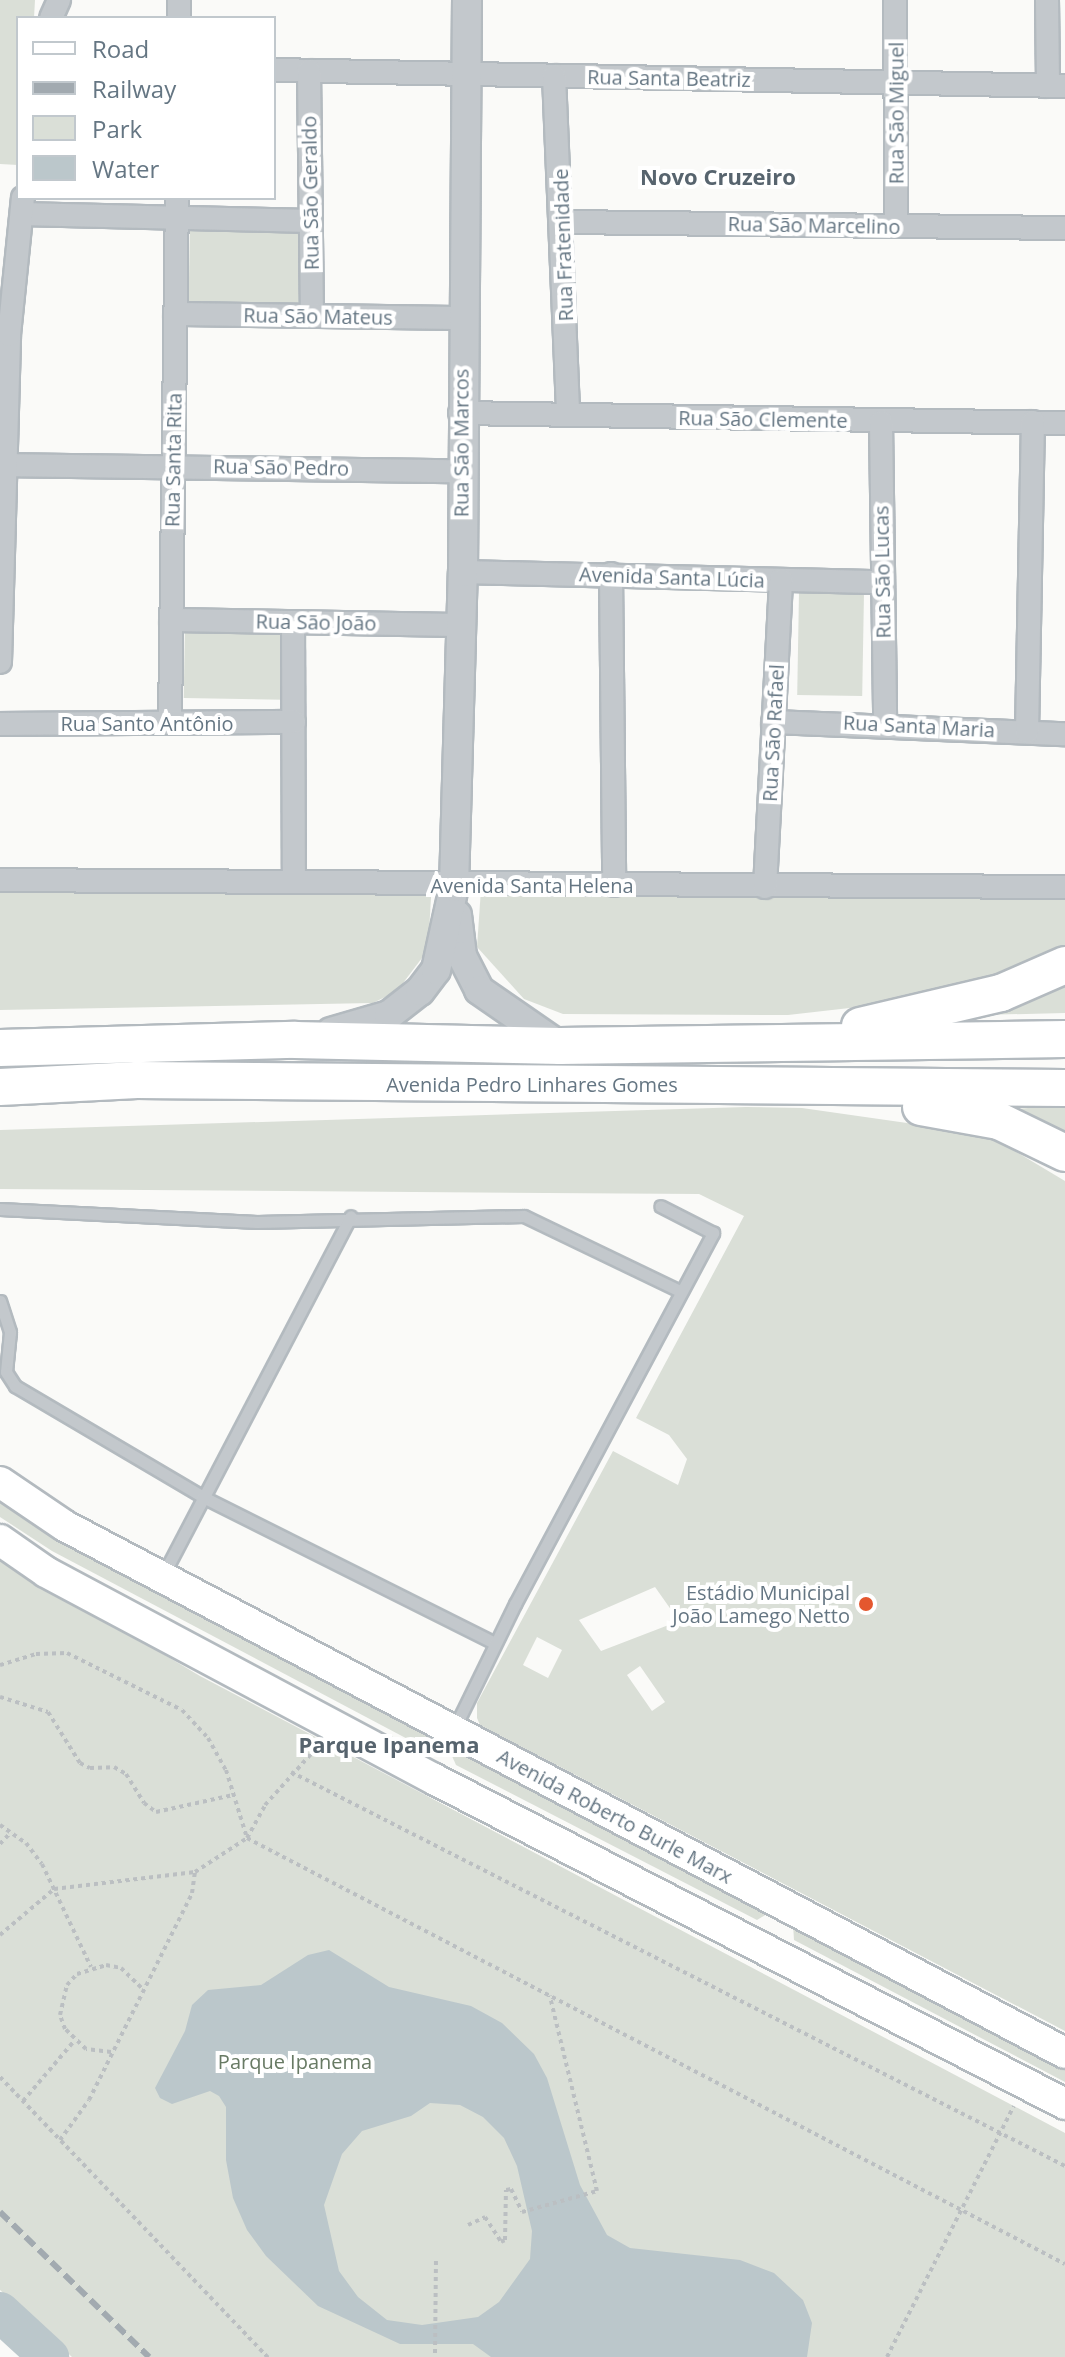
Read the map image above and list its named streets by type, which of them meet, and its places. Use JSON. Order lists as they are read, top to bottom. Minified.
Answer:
{"streets":{"highway":["Avenida Pedro Linhares Gomes"],"main road":["Avenida Roberto Burle Marx"],"street":["Rua Santa Beatriz","Rua São Miguel","Rua São Geraldo","Rua São Marcelino","Rua Fratenidade","Rua São Mateus","Rua São Clemente","Rua São Marcos","Rua Santa Rita","Rua São Pedro","Rua São Lucas","Avenida Santa Lúcia","Rua São João","Rua Santo Antônio","Rua Santa Maria","Rua São Rafael","Avenida Santa Helena"]},"crossings":[["Rua Santa Beatriz","Rua São Miguel"],["Rua Santa Beatriz","Rua São Geraldo"],["Rua Santa Beatriz","Rua Fratenidade"],["Rua Santa Beatriz","Rua São Marcos"],["Rua São Miguel","Rua São Marcelino"],["Rua São Geraldo","Rua São Mateus"],["Rua São Marcelino","Rua Fratenidade"],["Rua Fratenidade","Rua São Clemente"],["Rua São Mateus","Rua São Marcos"],["Rua São Mateus","Rua Santa Rita"],["Rua São Clemente","Rua São Marcos"],["Rua São Clemente","Rua São Lucas"],["Rua São Marcos","Rua São Pedro"],["Rua São Marcos","Avenida Santa Lúcia"],["Rua São Marcos","Rua São João"],["Rua São Marcos","Avenida Santa Helena"],["Rua Santa Rita","Rua São Pedro"],["Rua Santa Rita","Rua São João"],["Rua Santa Rita","Rua Santo Antônio"],["Rua São Lucas","Avenida Santa Lúcia"],["Rua São Lucas","Rua Santa Maria"],["Avenida Santa Lúcia","Rua São Rafael"],["Rua Santa Maria","Rua São Rafael"],["Rua São Rafael","Avenida Santa Helena"]],"districts":["Novo Cruzeiro","Parque Ipanema"],"parks":["Parque Ipanema"],"places":["Estádio Municipal João Lamego Netto"],"legend":["Road","Railway","Park","Water"]}
